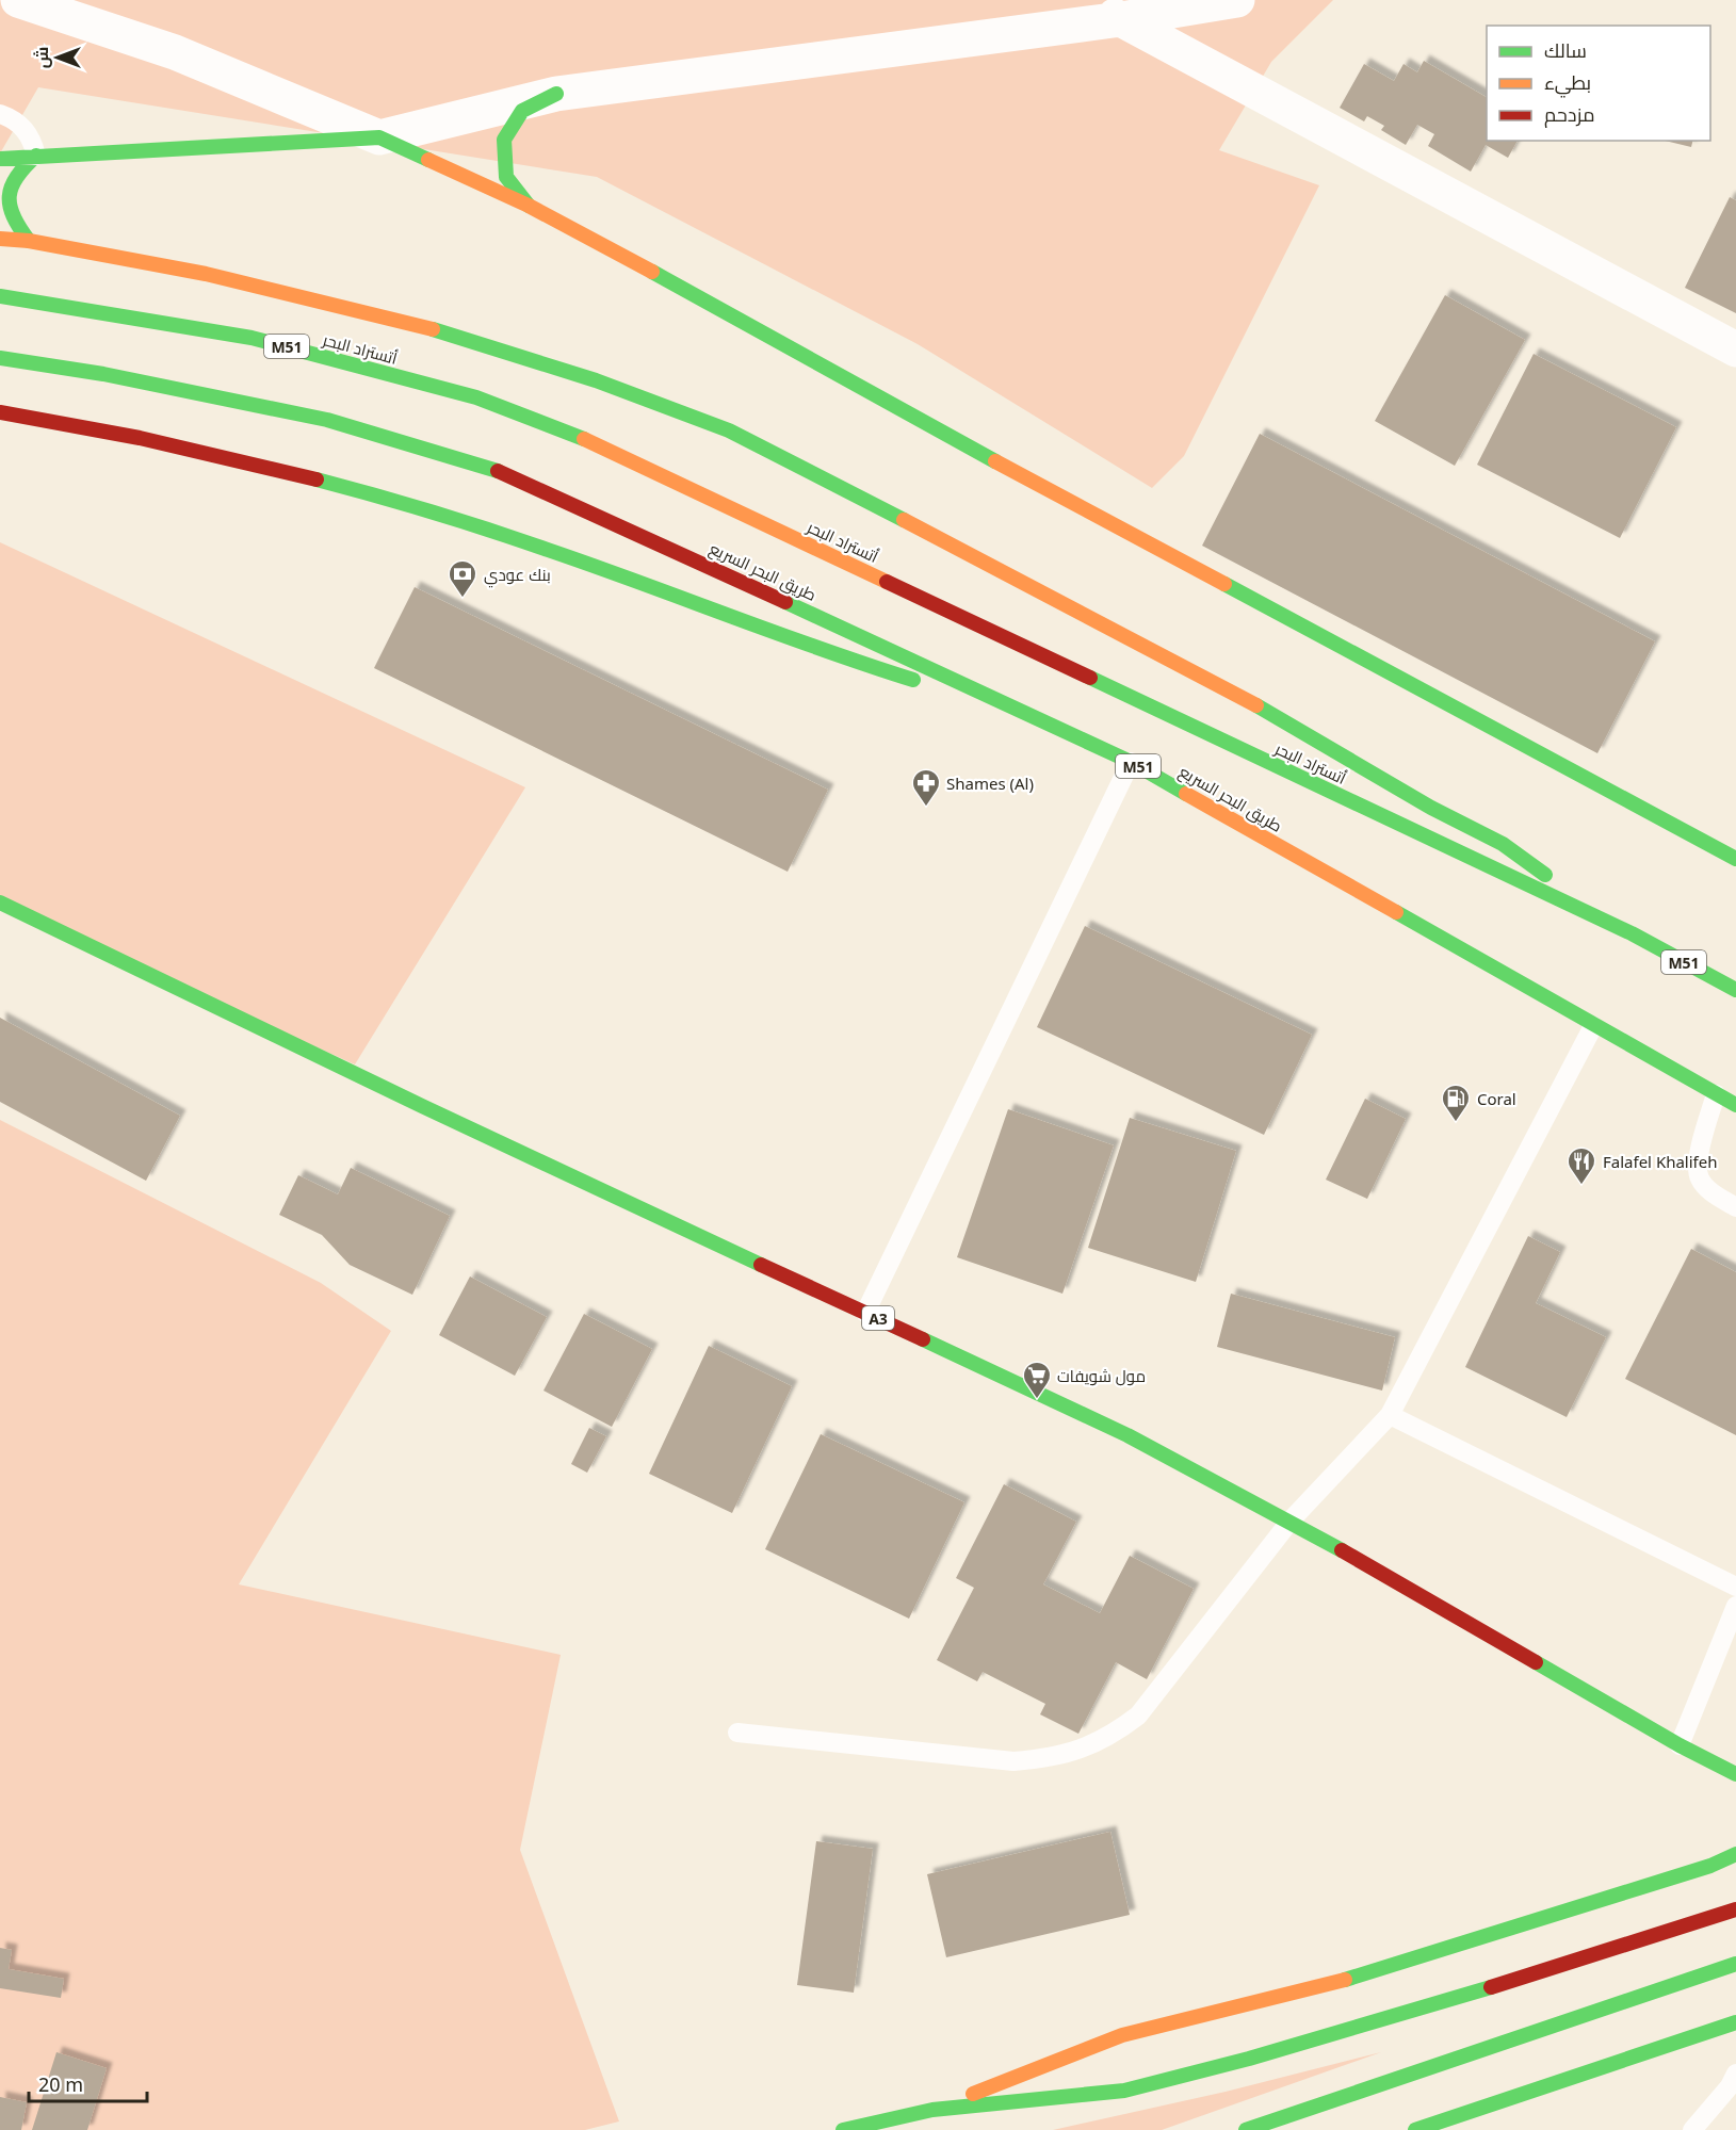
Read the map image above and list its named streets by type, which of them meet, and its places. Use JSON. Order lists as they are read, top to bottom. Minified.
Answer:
{"streets":{"main road":["M51","أتستراد البحر","طريق البحر السريع","A3"]},"crossings":[["M51","أتستراد البحر"]],"places":{"bank":["بنك عودي"],"pharmacy":["Shames (Al)"],"fuel station":["Coral"],"restaurant":["Falafel Khalifeh"],"supermarket":["مول شويفات"]},"legend":["سالك","بطيء","مزدحم"],"scale_bar":"20 m","north":"left"}
